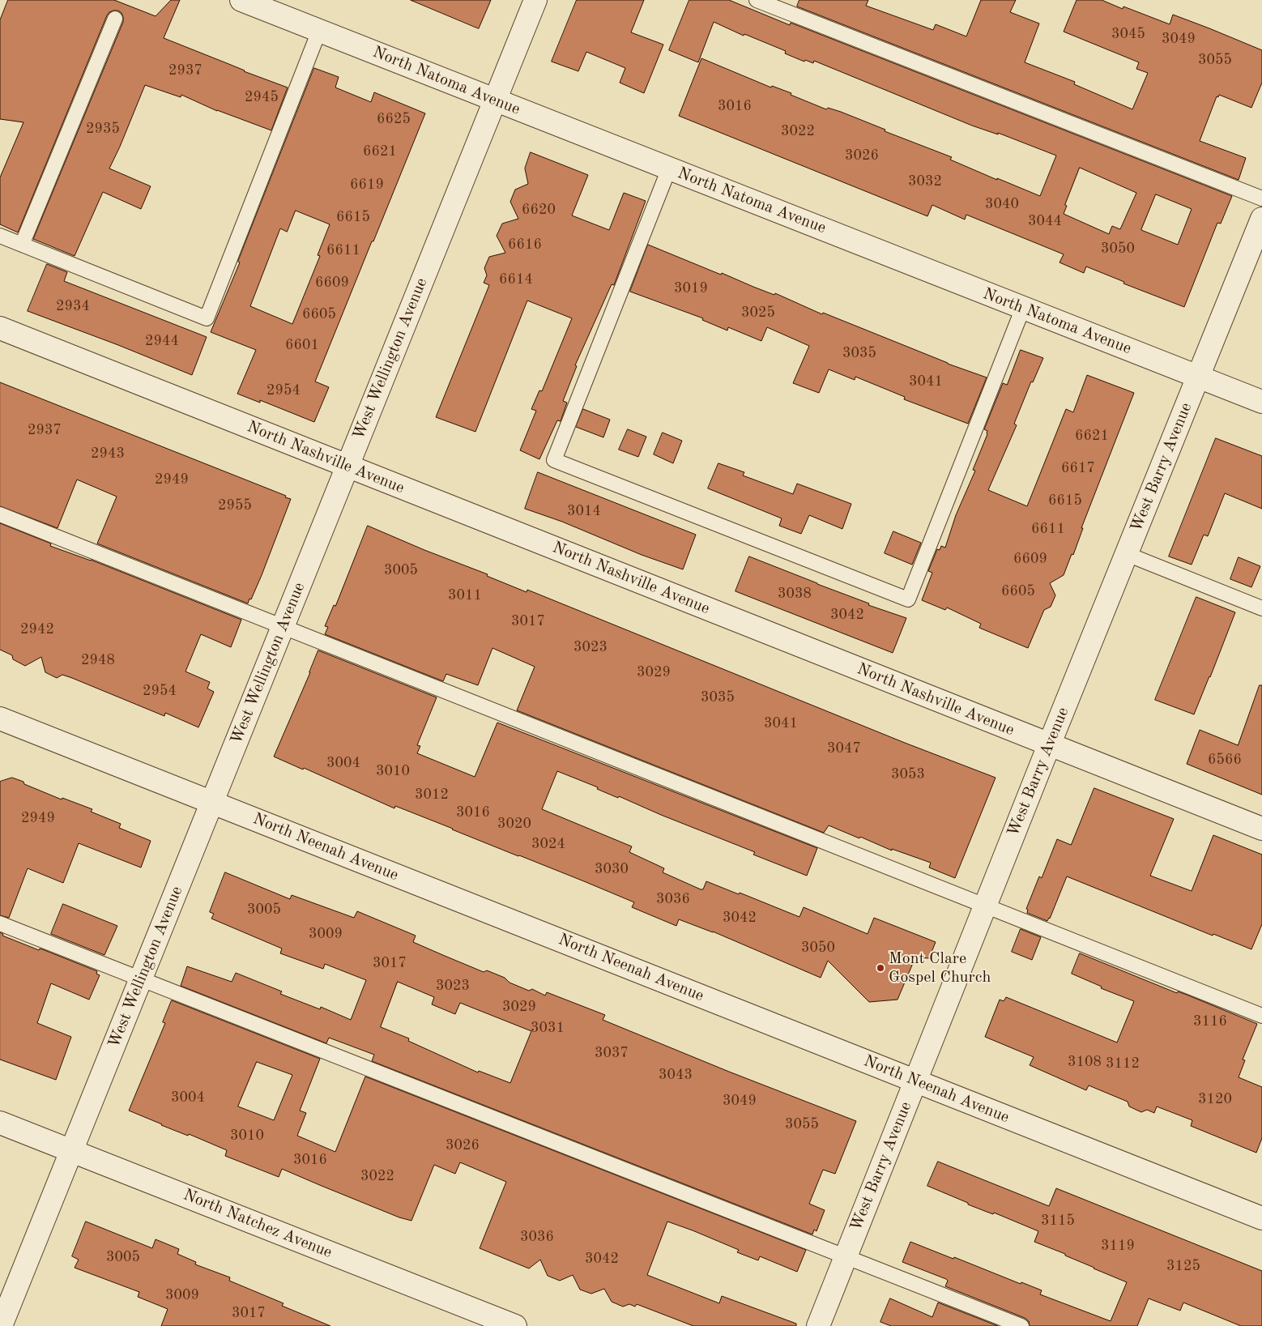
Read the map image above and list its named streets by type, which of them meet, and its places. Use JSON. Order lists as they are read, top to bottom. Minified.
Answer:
{"streets":{"street":["North Natoma Avenue","West Wellington Avenue","North Nashville Avenue","West Barry Avenue","North Neenah Avenue","North Natchez Avenue"]},"crossings":[["North Natoma Avenue","West Wellington Avenue"],["North Natoma Avenue","West Barry Avenue"],["West Wellington Avenue","North Nashville Avenue"],["West Wellington Avenue","North Neenah Avenue"],["West Wellington Avenue","North Natchez Avenue"],["North Nashville Avenue","West Barry Avenue"],["West Barry Avenue","North Neenah Avenue"]],"places":["Mont Clare Gospel Church"],"house_numbers":["3045","3049","3055","2937","2945","3016","6625","2935","3022","6621","3026","3032","6619","3040","6620","6615","3044","6616","3050","6611","6614","6609","3019","2934","3025","6605","2944","6601","3035","3041","2954","2937","6621","2943","6617","2949","6615","2955","3014","6611","6609","3005","6605","3038","3011","3042","3017","2942","3023","2948","3029","2954","3035","3041","3047","6566","3004","3010","3053","3012","3016","2949","3020","3024","3030","3036","3005","3042","3009","3050","3017","3023","3029","3116","3031","3037","3108","3112","3043","3004","3120","3049","3055","3010","3026","3016","3022","3115","3036","3119","3005","3042","3125","3009","3017"]}
